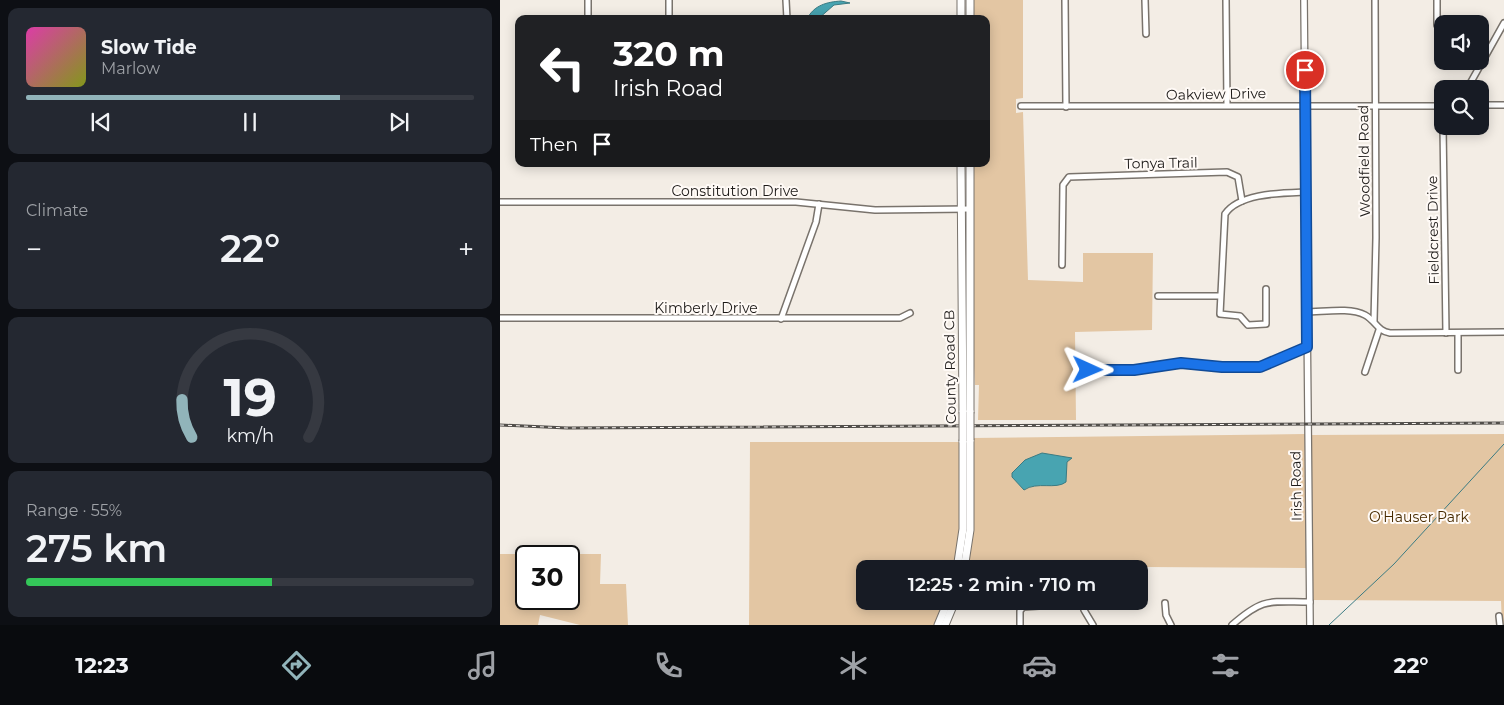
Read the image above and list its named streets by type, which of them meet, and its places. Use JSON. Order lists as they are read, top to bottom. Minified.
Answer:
{"streets":{"main road":["County Road CB"],"street":["Oakview Drive","Woodfield Road","Tonya Trail","Constitution Drive","Fieldcrest Drive","Kimberly Drive","Irish Road"]},"crossings":[["Oakview Drive","Woodfield Road"],["Oakview Drive","Irish Road"],["Constitution Drive","County Road CB"]],"parks":["O'Hauser Park"],"page":{"turn":["320 m","Irish Road"],"song":["Slow Tide","Marlow"],"then":"Then","tile":["Climate",["Range · 55%","275 km"]],"heat":["−","22°","+"],"limit":"30","trip":"12:25 · 2 min · 710 m","tabs":["12:23","22°"],"gauge":["19","km/h"]}}
